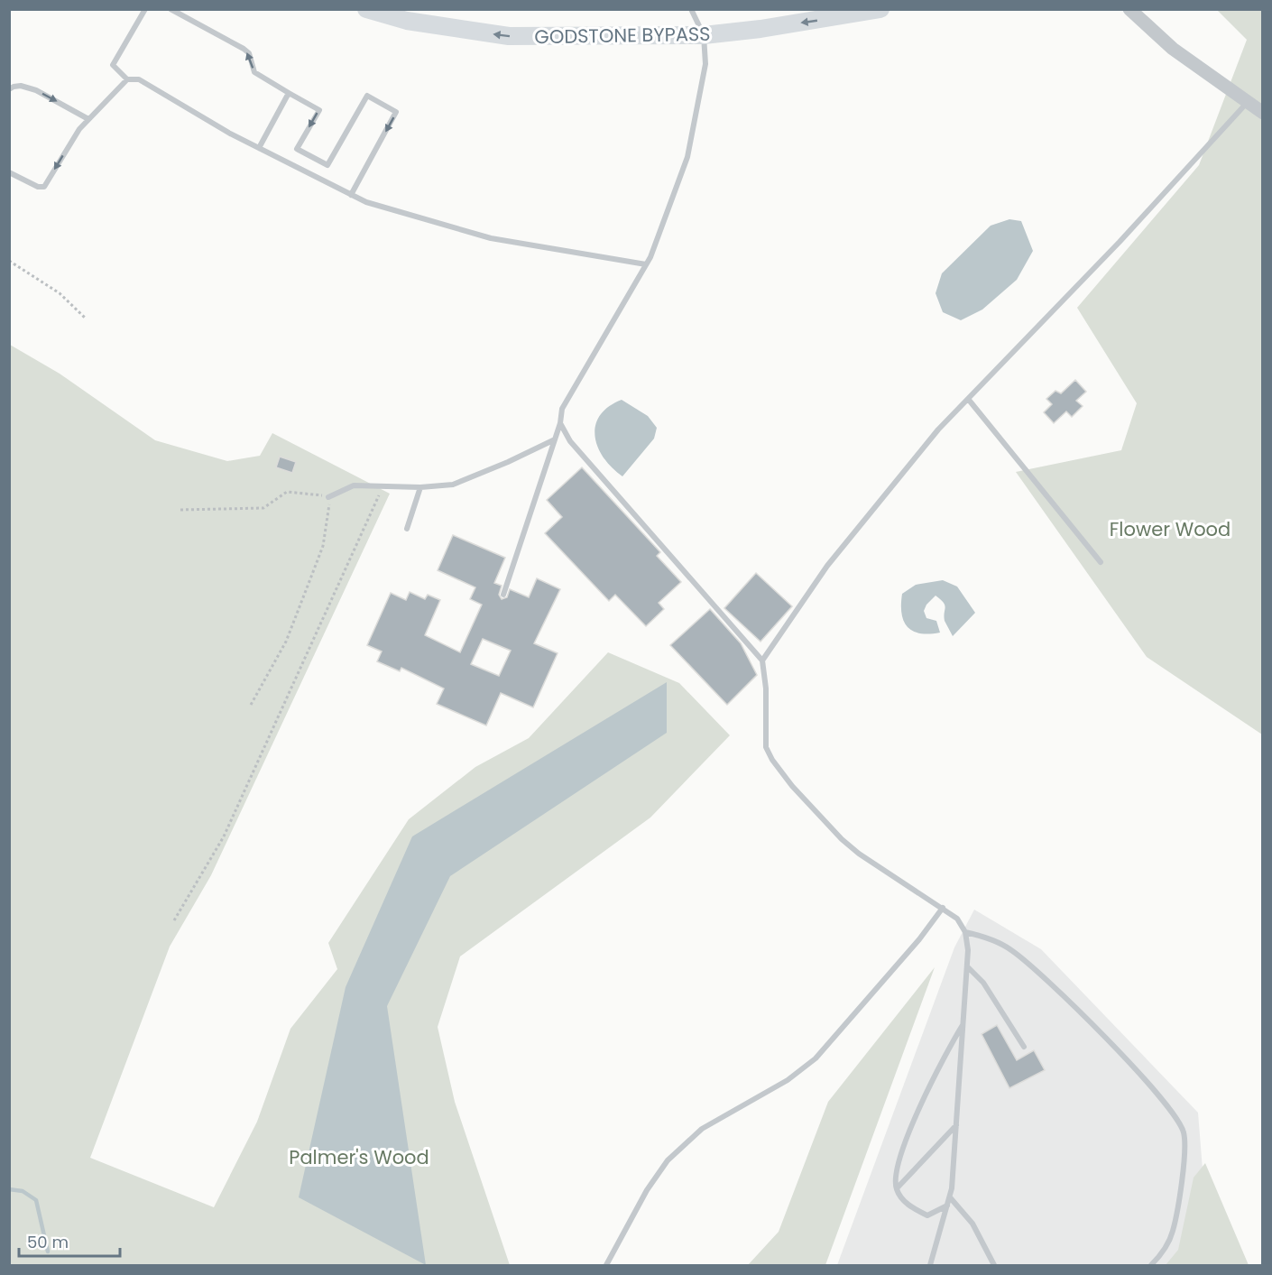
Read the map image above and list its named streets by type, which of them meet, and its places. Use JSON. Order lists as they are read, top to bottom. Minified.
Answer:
{"streets":{"highway":["GODSTONE BYPASS"]},"one_way":["GODSTONE BYPASS"],"parks":["Flower Wood","Palmer's Wood"],"scale_bar":"50 m"}
